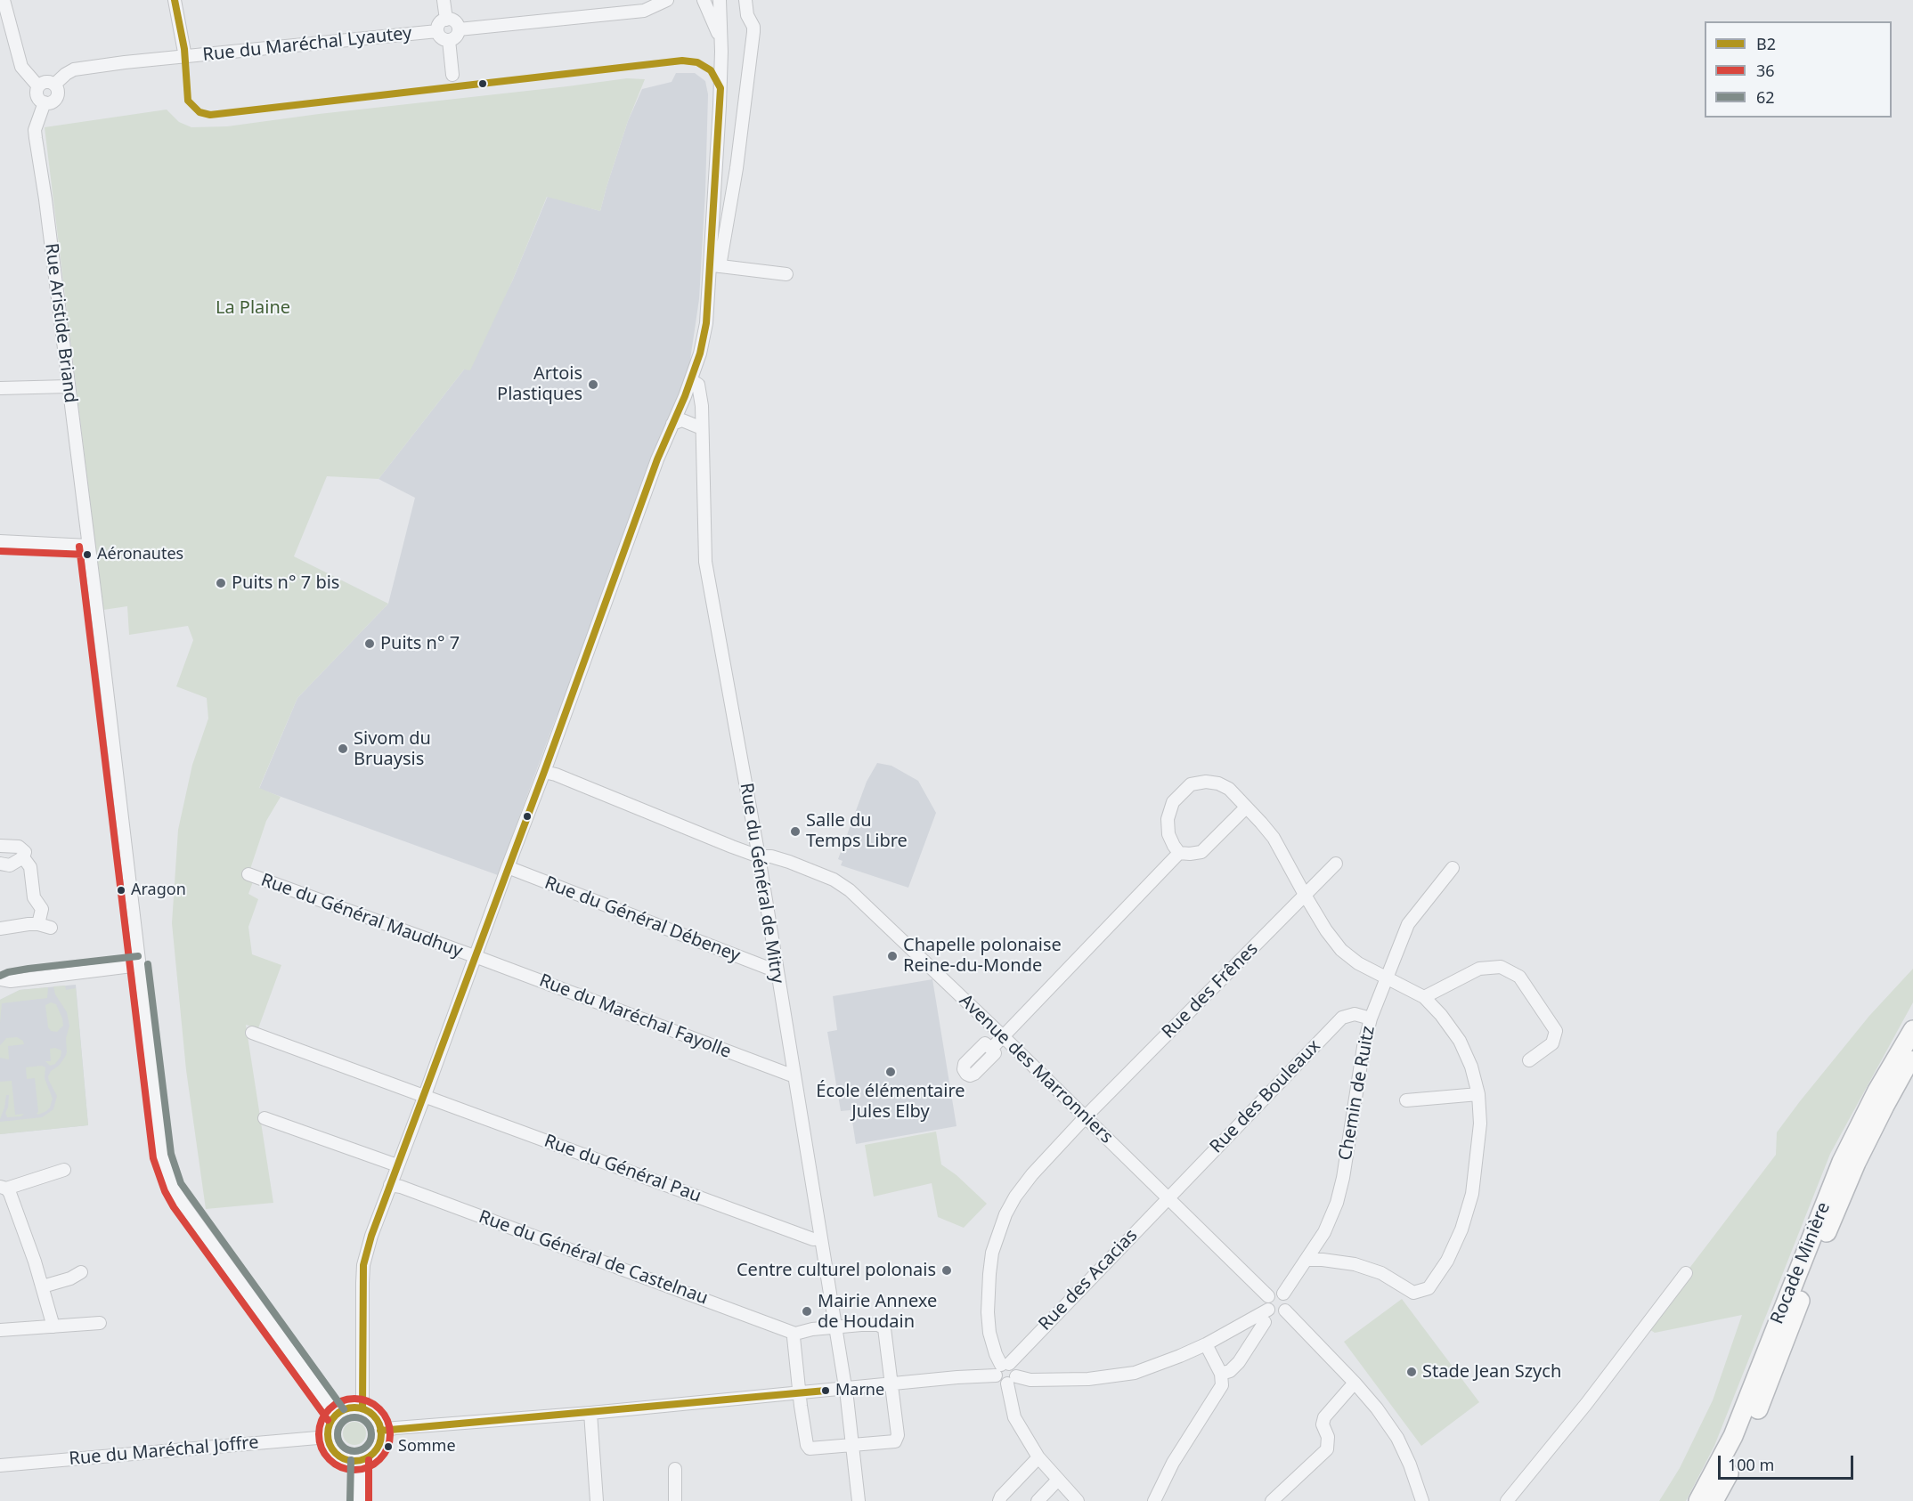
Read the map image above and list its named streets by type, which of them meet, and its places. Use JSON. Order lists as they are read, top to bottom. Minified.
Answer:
{"streets":{"highway":["Rocade Minière"],"street":["Rue du Maréchal Lyautey","Rue Aristide Briand","Rue du Général de Mitry","Rue du Général Maudhuy","Rue du Général Débeney","Rue des Frênes","Rue du Maréchal Fayolle","Avenue des Marronniers","Chemin de Ruitz","Rue des Bouleaux","Rue du Général Pau","Rue du Général de Castelnau","Rue des Acacias","Rue du Maréchal Joffre"]},"crossings":[["Rue du Maréchal Lyautey","Rue Aristide Briand"],["Rue Aristide Briand","Rue du Maréchal Joffre"],["Rue du Général de Mitry","Rue du Général Débeney"],["Rue du Général de Mitry","Rue du Maréchal Fayolle"],["Rue du Général de Mitry","Avenue des Marronniers"],["Rue du Général de Mitry","Rue du Général Pau"],["Rue du Général Maudhuy","Rue du Maréchal Fayolle"],["Rue des Frênes","Avenue des Marronniers"],["Rue des Frênes","Rue des Acacias"],["Avenue des Marronniers","Chemin de Ruitz"],["Avenue des Marronniers","Rue des Bouleaux"],["Avenue des Marronniers","Rue des Acacias"],["Chemin de Ruitz","Rue des Bouleaux"],["Rue des Bouleaux","Rue des Acacias"]],"parks":["La Plaine"],"places":["Artois Plastiques","Aéronautes","Puits n° 7 bis","Puits n° 7","Sivom du Bruaysis","Salle du Temps Libre","Aragon","Chapelle polonaise Reine-du-Monde","École élémentaire Jules Elby","Centre culturel polonais","Mairie Annexe de Houdain","Stade Jean Szych","Marne","Somme"],"lines":["transit line B2","transit line 36","transit line 62"],"legend":["B2","36","62"],"scale_bar":"100 m"}
